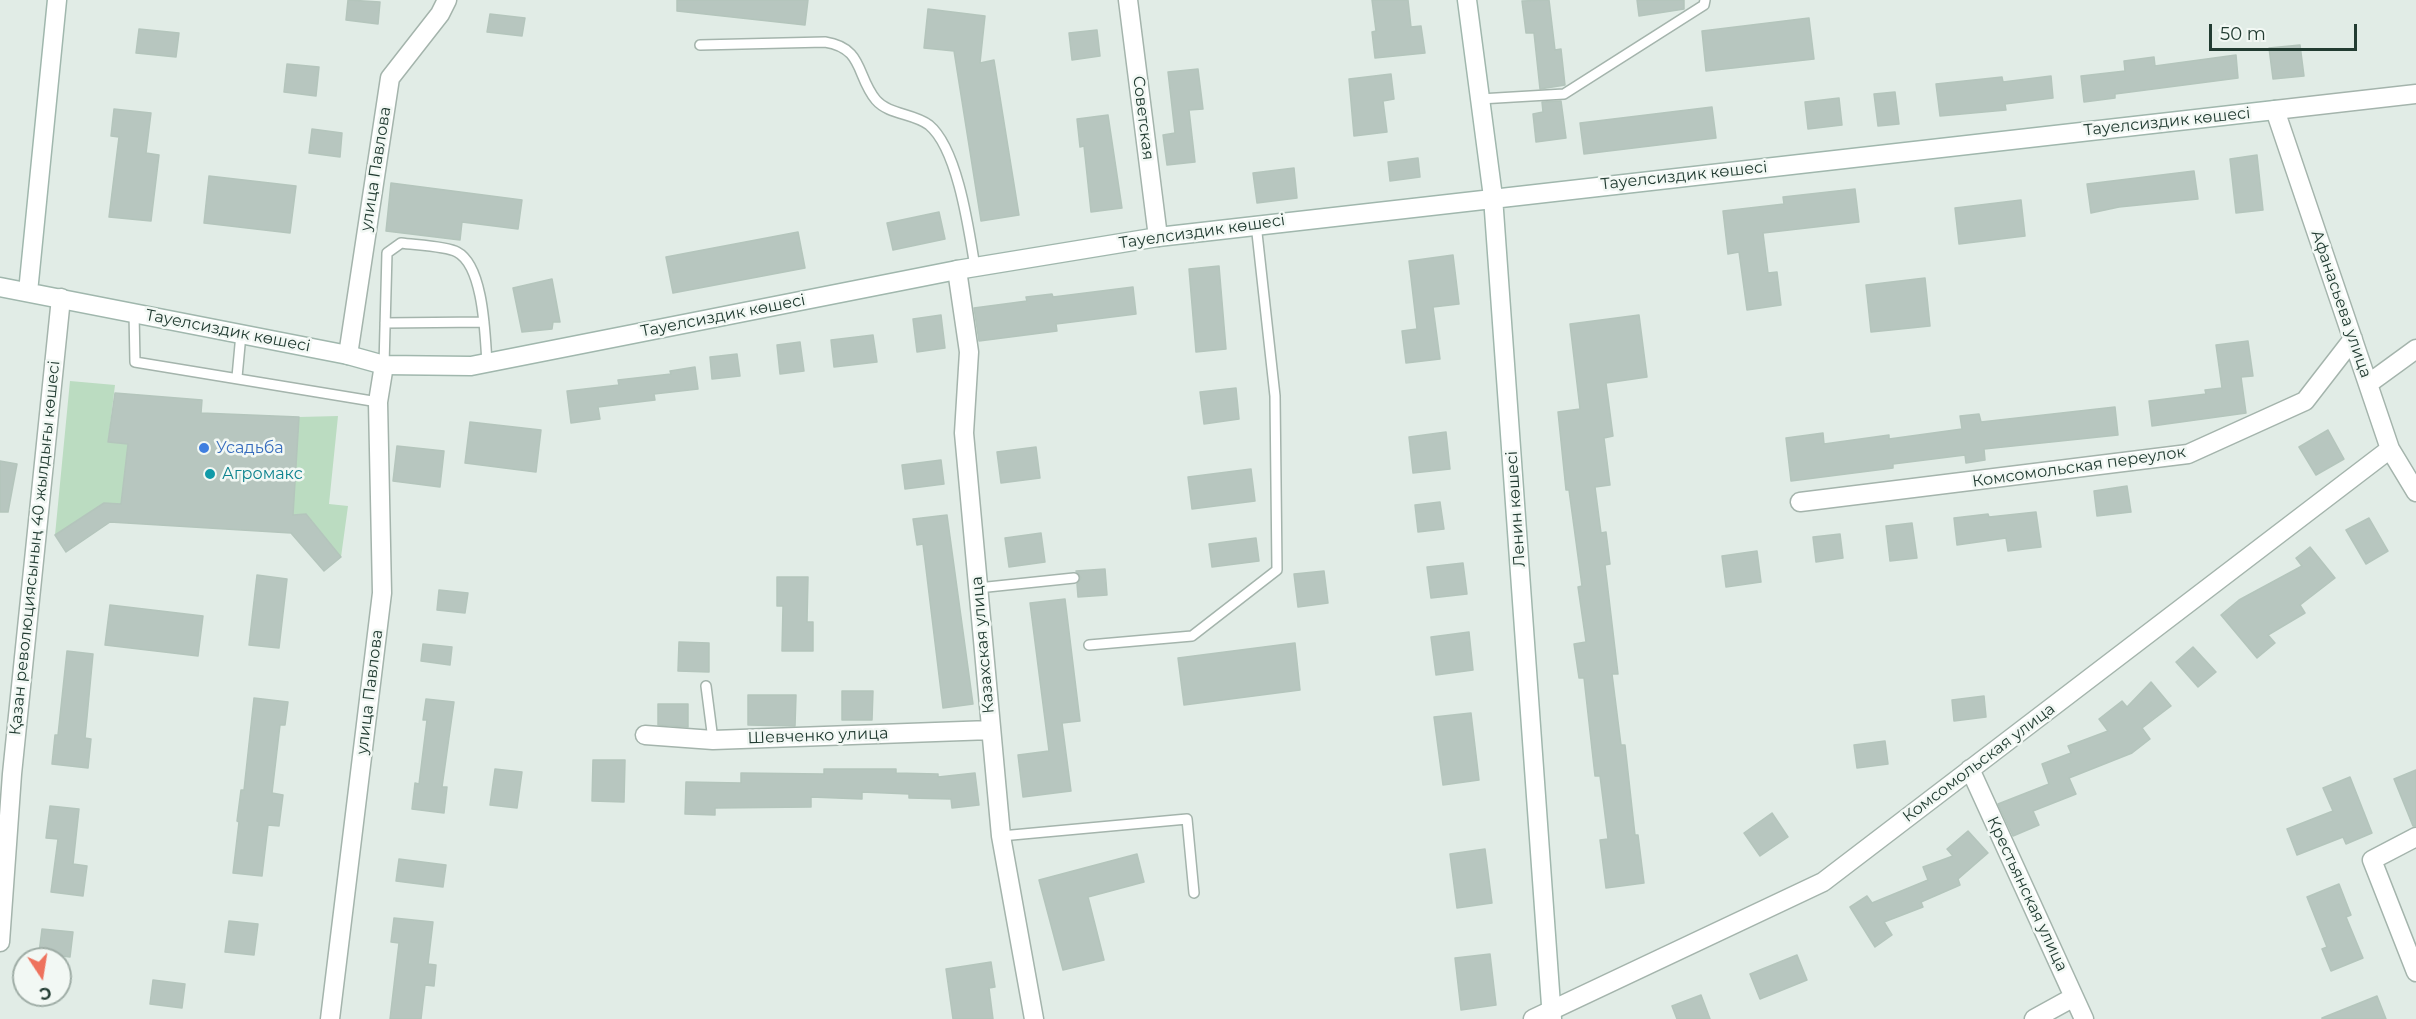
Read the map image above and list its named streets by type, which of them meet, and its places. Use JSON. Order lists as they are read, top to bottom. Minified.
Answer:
{"streets":{"street":["Советская","Тауелсиздик көшесі","улица Павлова","Афанасьева улица","Комсомольская переулок","Ленин көшесі","Қазан революциясының 40 жылдығы көшесі","Казахская улица","Шевченко улица","Комсомольская улица","Крестьянская улица"]},"crossings":[["Советская","Тауелсиздик көшесі"],["Тауелсиздик көшесі","улица Павлова"],["Тауелсиздик көшесі","Афанасьева улица"],["Тауелсиздик көшесі","Ленин көшесі"],["Тауелсиздик көшесі","Қазан революциясының 40 жылдығы көшесі"],["Тауелсиздик көшесі","Казахская улица"],["Афанасьева улица","Комсомольская переулок"],["Афанасьева улица","Комсомольская улица"],["Ленин көшесі","Комсомольская улица"],["Казахская улица","Шевченко улица"],["Комсомольская улица","Крестьянская улица"]],"places":["Усадьба","Агромакс"],"scale_bar":"50 m","north":"bottom"}
